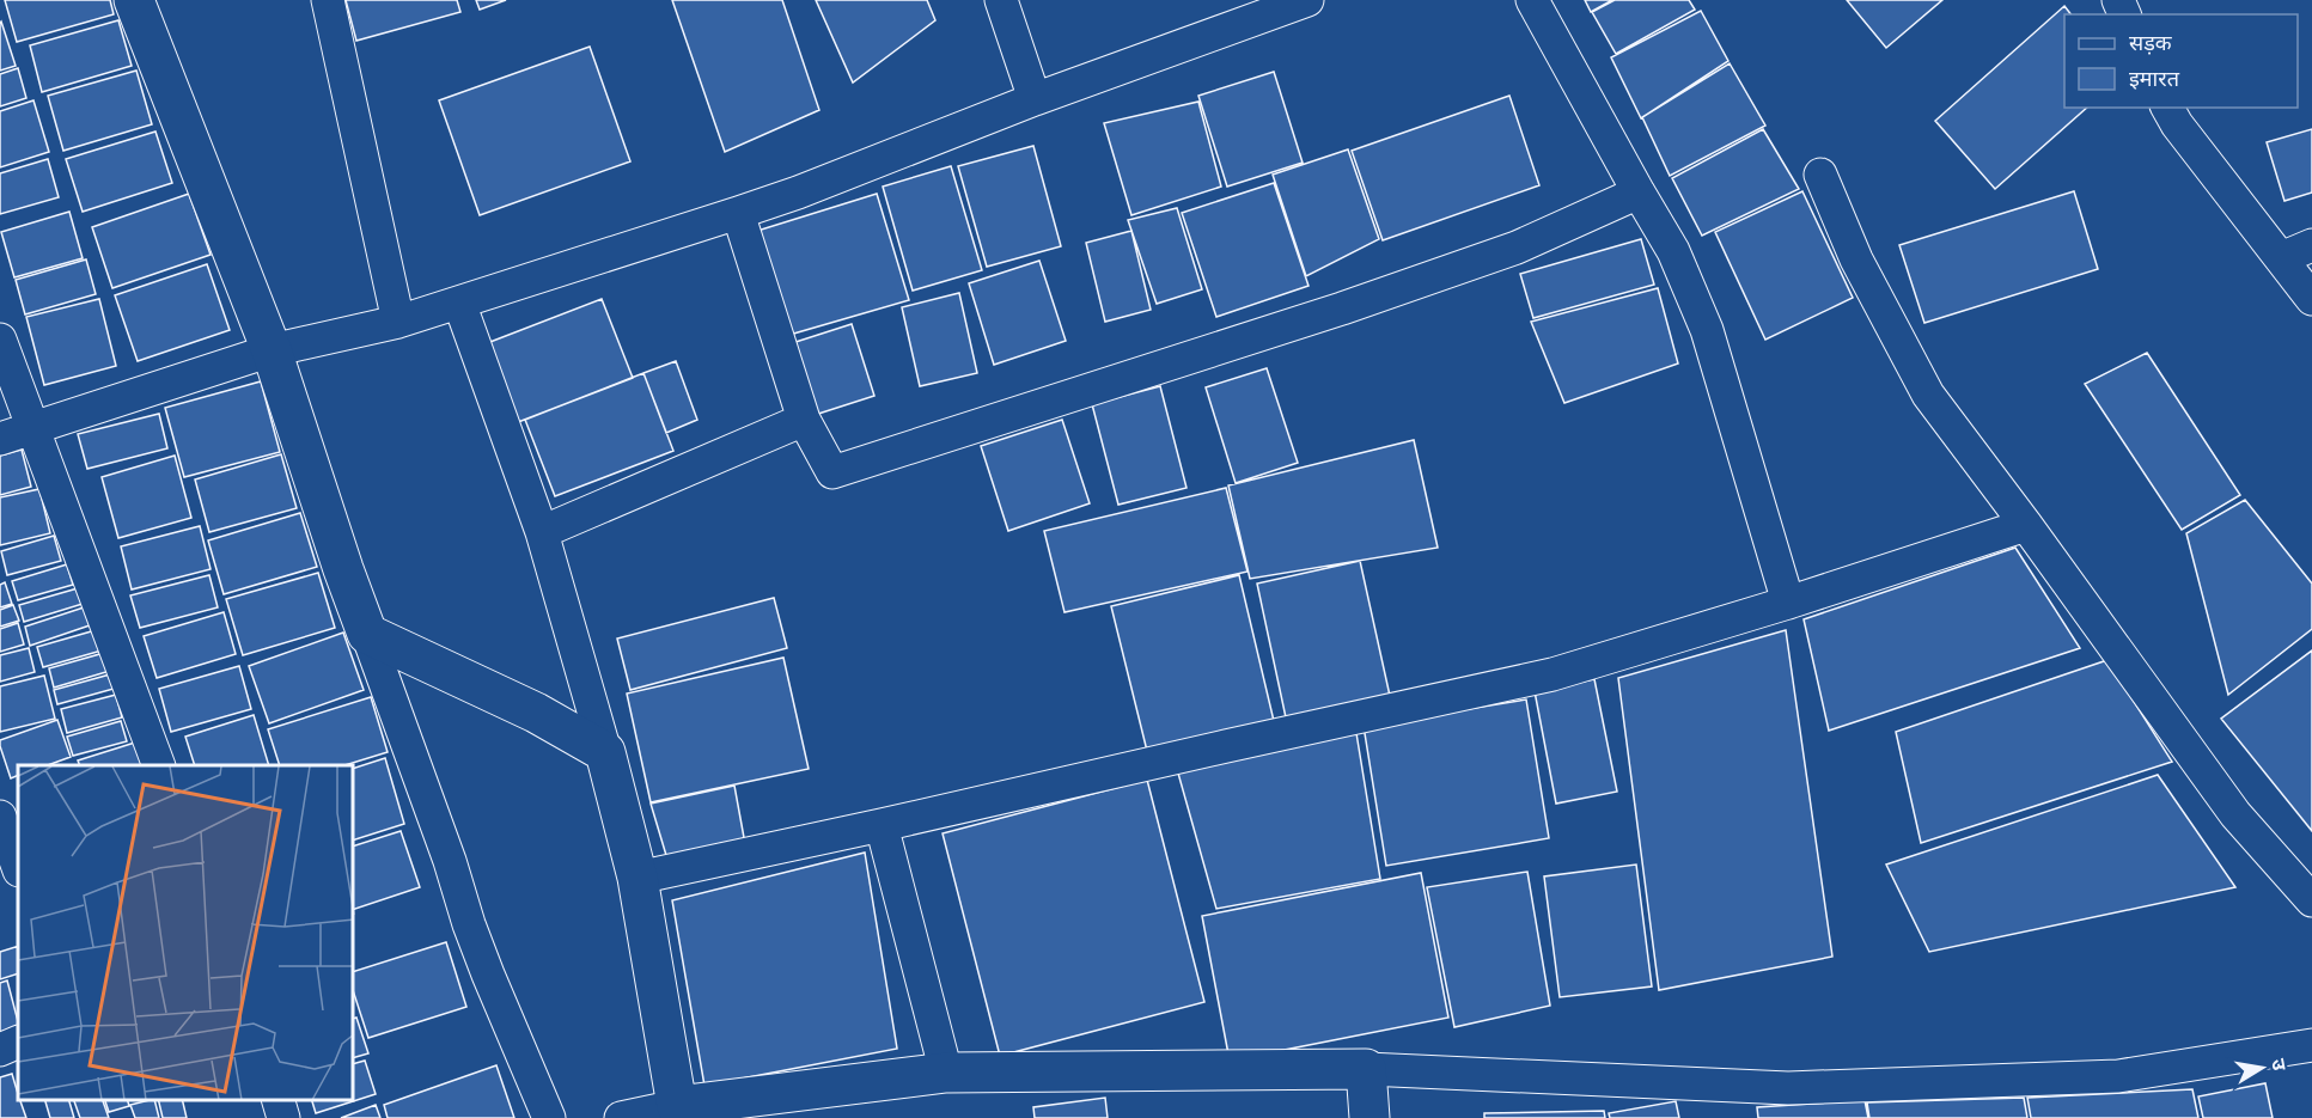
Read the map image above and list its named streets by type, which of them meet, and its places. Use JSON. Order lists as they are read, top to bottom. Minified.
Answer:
{"legend":["सड़क","इमारत"],"north":"right"}
